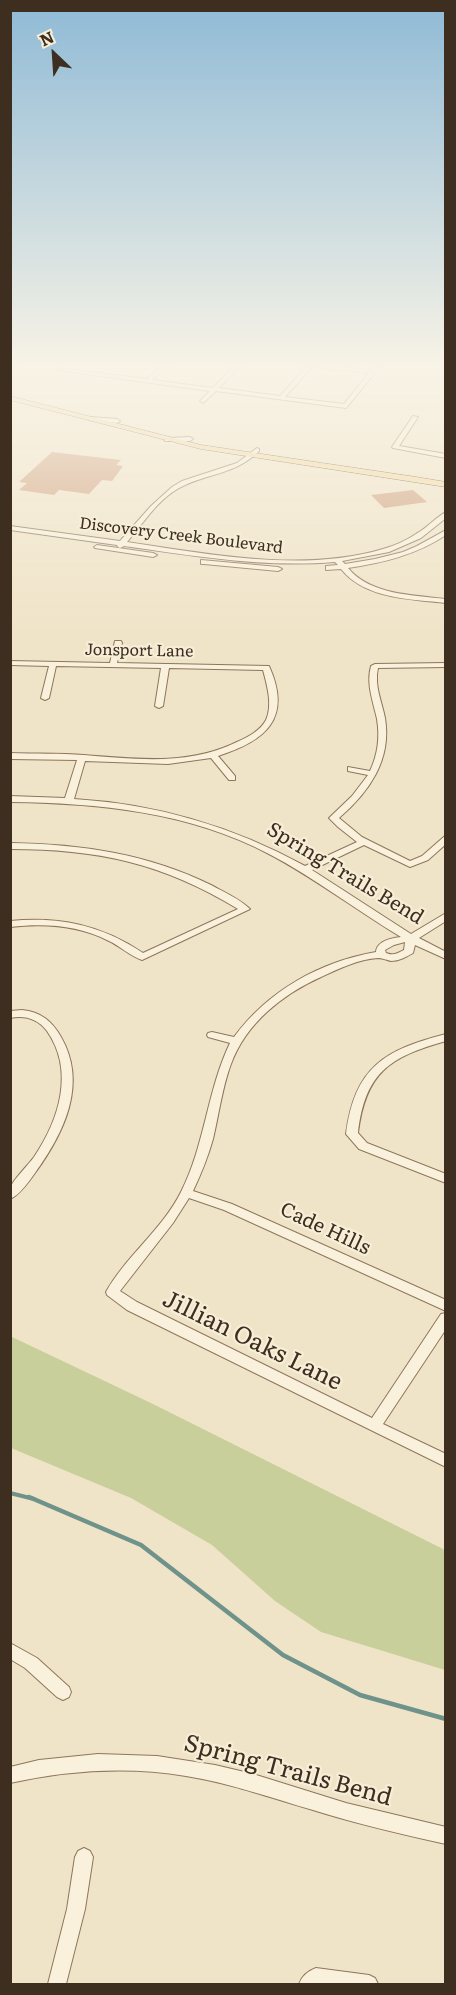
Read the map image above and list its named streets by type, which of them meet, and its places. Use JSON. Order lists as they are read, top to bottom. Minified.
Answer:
{"streets":{"street":["Discovery Creek Boulevard","Jonsport Lane","Spring Trails Bend","Cade Hills","Jillian Oaks Lane"]},"crossings":[["Cade Hills","Jillian Oaks Lane"]],"north":"top left"}
